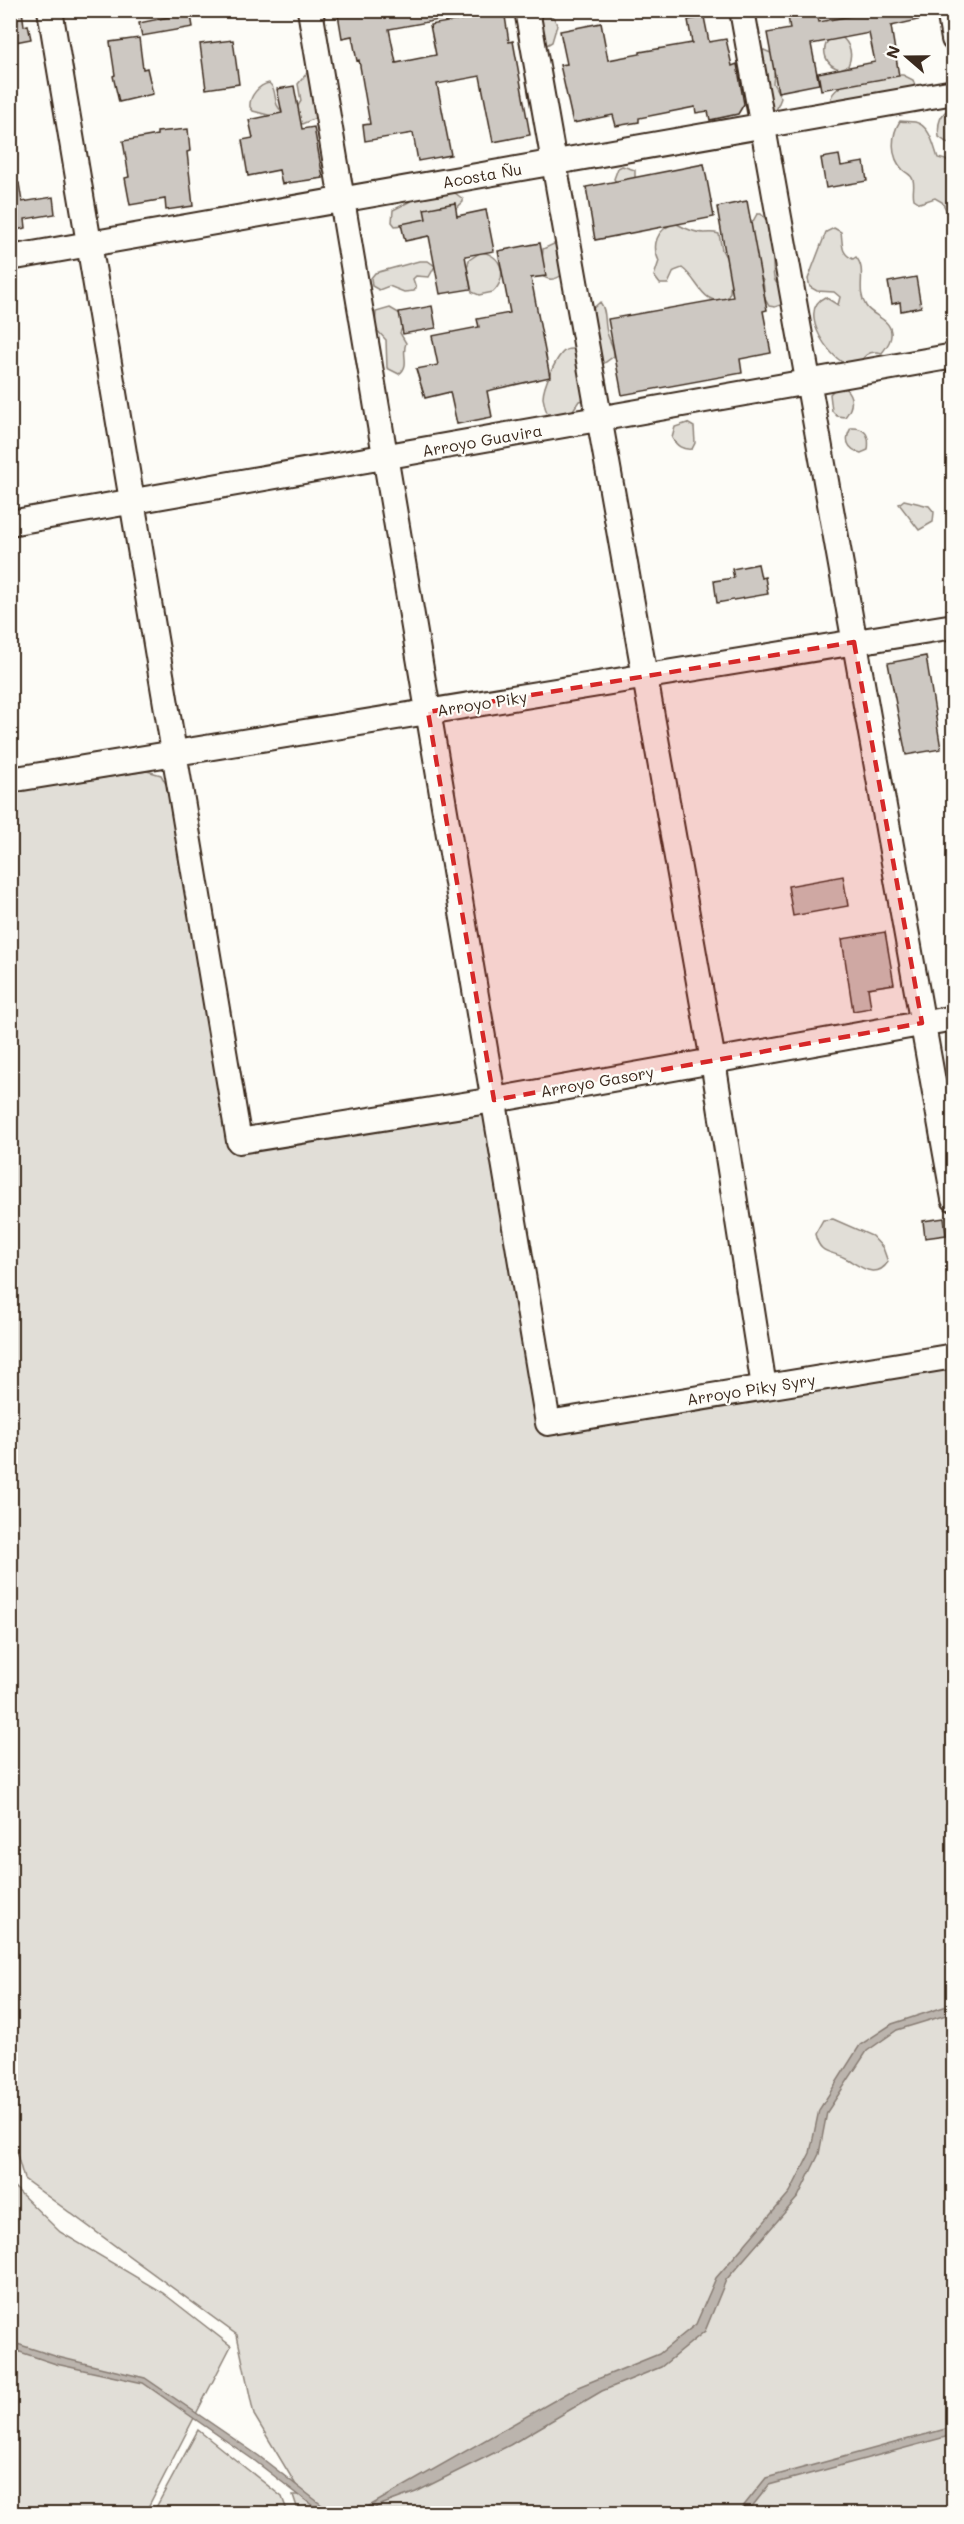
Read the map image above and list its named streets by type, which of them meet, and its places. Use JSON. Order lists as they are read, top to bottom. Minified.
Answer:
{"streets":{"street":["Acosta Ñu","Arroyo Guavira","Arroyo Piky","Arroyo Gasory","Arroyo Piky Syry"]},"crossings":[["Arroyo Piky","Arroyo Gasory"],["Arroyo Gasory","Arroyo Piky Syry"]],"north":"left"}
